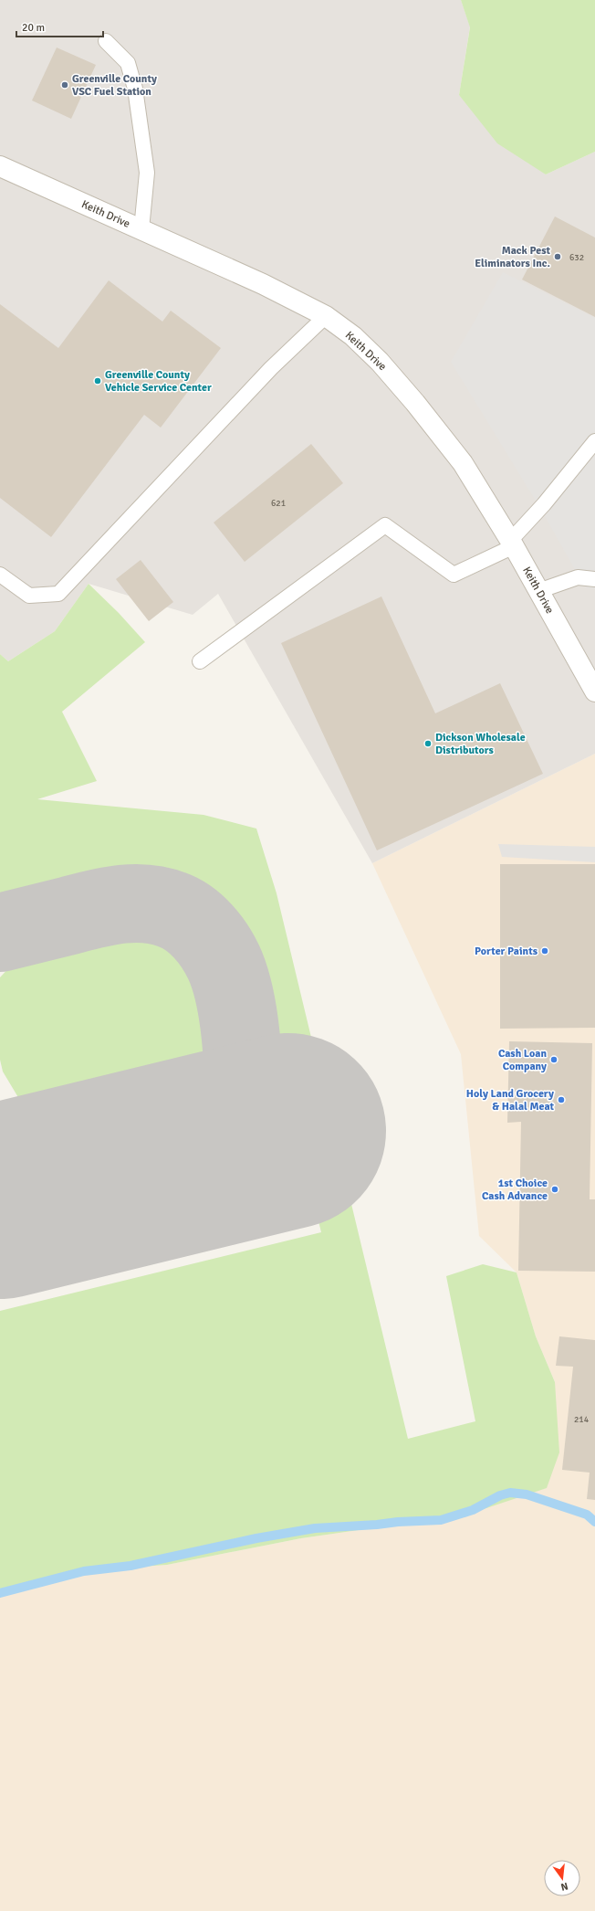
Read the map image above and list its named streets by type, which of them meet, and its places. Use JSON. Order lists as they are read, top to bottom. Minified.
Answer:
{"streets":{"street":["Keith Drive"]},"places":["Greenville County VSC Fuel Station","Mack Pest Eliminators Inc.","Greenville County Vehicle Service Center","Dickson Wholesale Distributors","Porter Paints","Cash Loan Company","Holy Land Grocery & Halal Meat","1st Choice Cash Advance"],"house_numbers":["632","621","214"],"scale_bar":"20 m","north":"bottom"}
